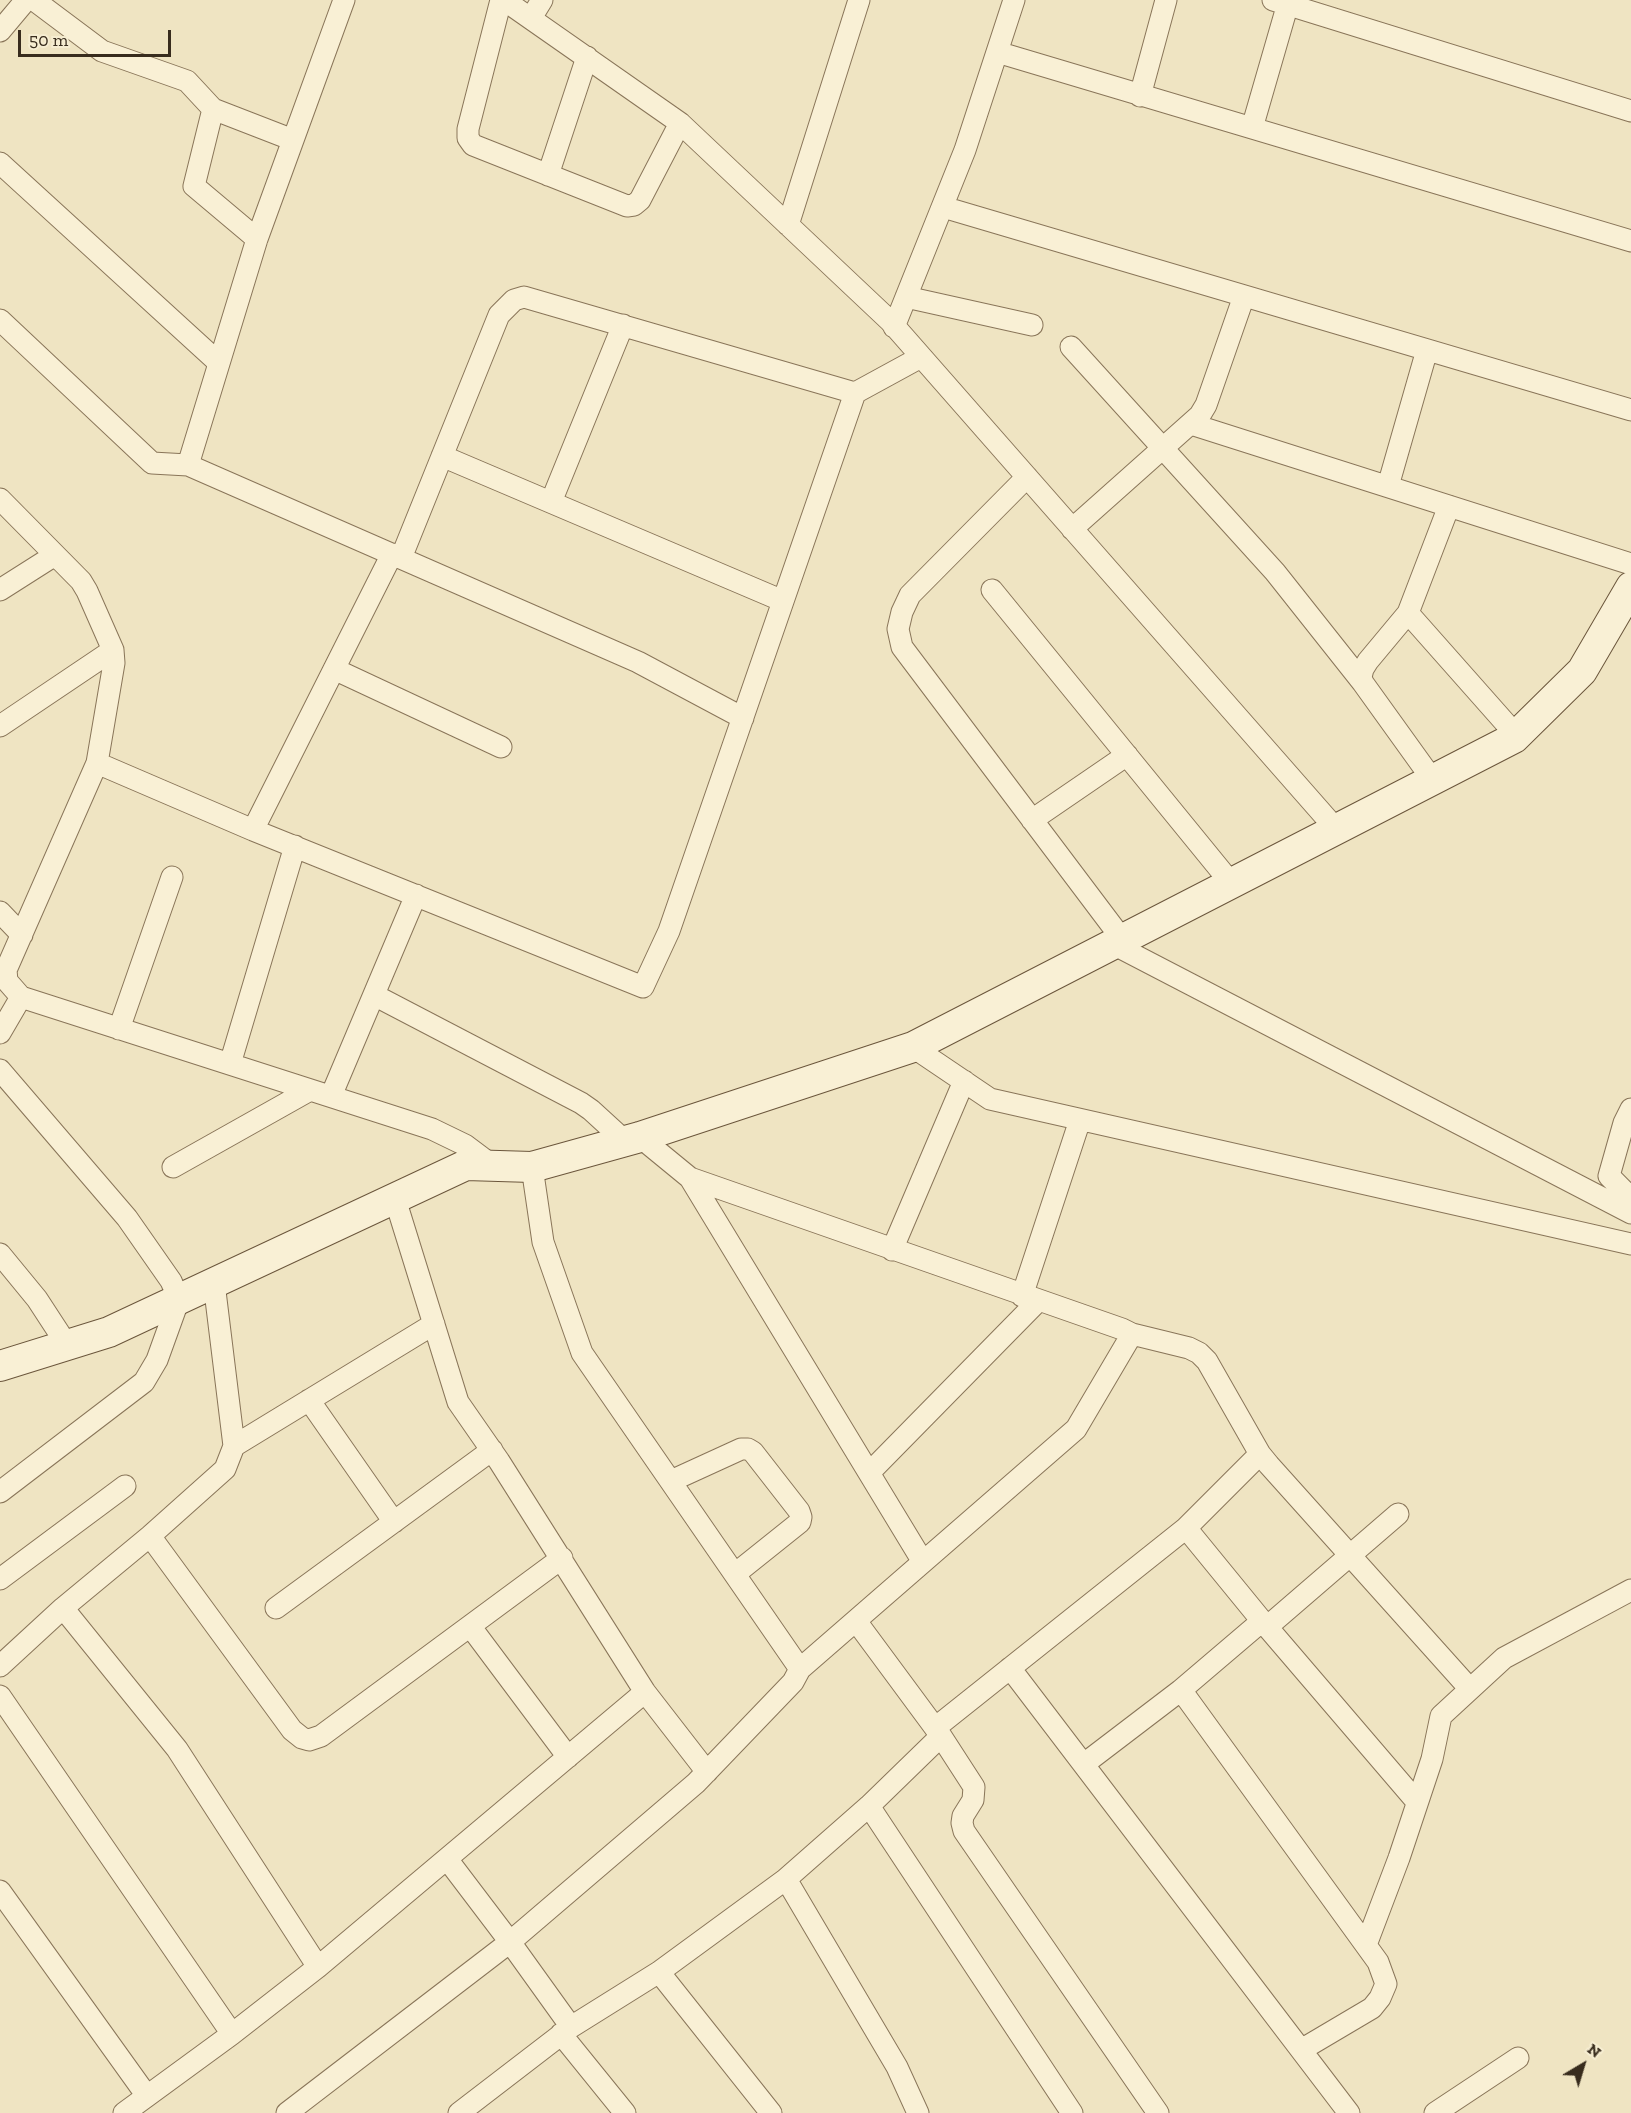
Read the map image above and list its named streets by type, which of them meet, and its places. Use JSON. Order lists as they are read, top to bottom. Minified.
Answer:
{"scale_bar":"50 m","north":"top right"}
